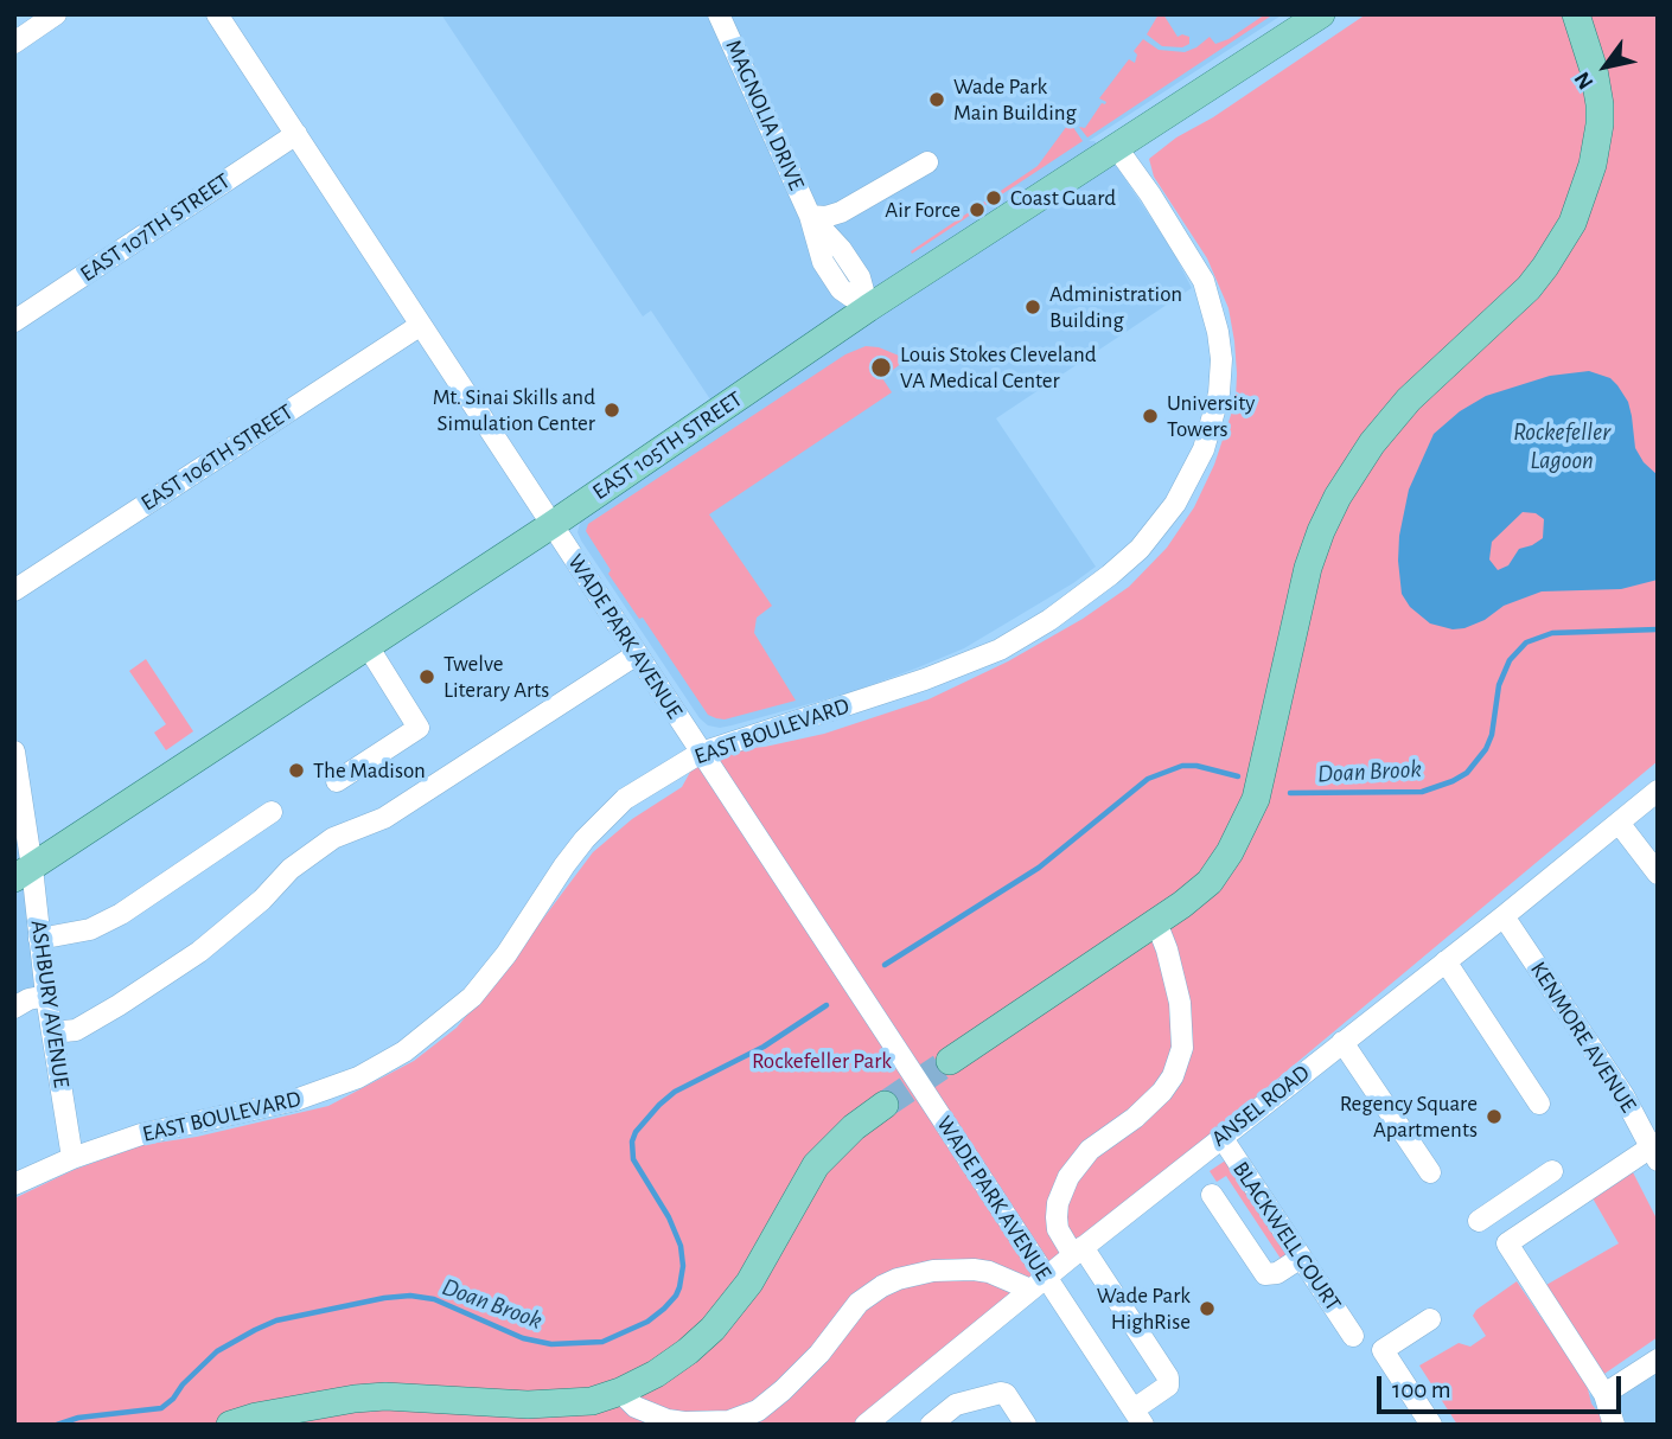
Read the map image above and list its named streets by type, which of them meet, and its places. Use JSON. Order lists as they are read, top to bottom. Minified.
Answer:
{"streets":{"main road":["EAST 105TH STREET"],"street":["MAGNOLIA DRIVE","EAST 107TH STREET","EAST 106TH STREET","WADE PARK AVENUE","EAST BOULEVARD","ASHBURY AVENUE","KENMORE AVENUE","ANSEL ROAD","BLACKWELL COURT"]},"crossings":[["MAGNOLIA DRIVE","EAST 105TH STREET"],["EAST 107TH STREET","WADE PARK AVENUE"],["EAST 105TH STREET","WADE PARK AVENUE"],["EAST 105TH STREET","EAST BOULEVARD"],["EAST 105TH STREET","ASHBURY AVENUE"],["EAST 106TH STREET","WADE PARK AVENUE"],["WADE PARK AVENUE","EAST BOULEVARD"],["WADE PARK AVENUE","ANSEL ROAD"],["EAST BOULEVARD","ASHBURY AVENUE"],["KENMORE AVENUE","ANSEL ROAD"],["ANSEL ROAD","BLACKWELL COURT"]],"water":["Rockefeller Lagoon","Doan Brook"],"parks":["Rockefeller Park"],"places":["Wade Park Main Building","Coast Guard","Air Force","Administration Building","Louis Stokes Cleveland VA Medical Center","Mt. Sinai Skills and Simulation Center","University Towers","Twelve Literary Arts","The Madison","Regency Square Apartments","Wade Park HighRise"],"scale_bar":"100 m","north":"bottom left"}
